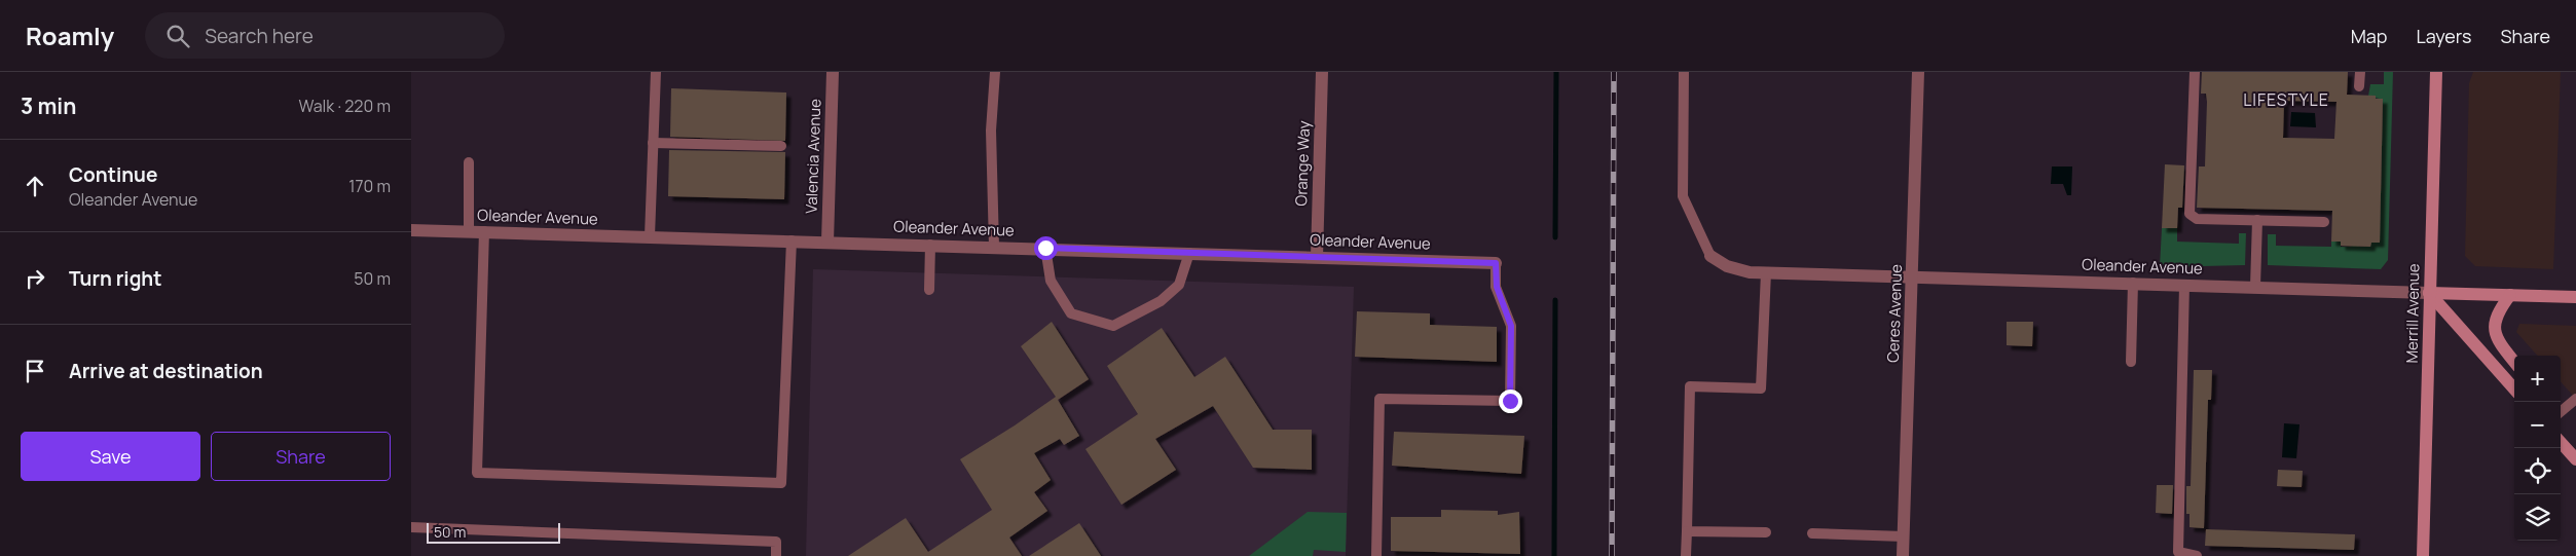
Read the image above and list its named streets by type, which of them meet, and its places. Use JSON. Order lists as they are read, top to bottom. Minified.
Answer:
{"streets":{"main road":["Oleander Avenue","Merrill Avenue"],"street":["Valencia Avenue","Orange Way","Ceres Avenue"]},"crossings":[["Valencia Avenue","Oleander Avenue"],["Orange Way","Oleander Avenue"],["Oleander Avenue","Ceres Avenue"],["Oleander Avenue","Merrill Avenue"]],"districts":["LIFESTYLE"],"scale_bar":"50 m","page":{"header":"Roamly","search":"Search here","nav":["Map","Layers","Share"],"heading":["3 min","Walk · 220 m"],"list":[["Continue","Oleander Avenue","170 m"],["Turn right","50 m"],"Arrive at destination"],"map_buttons":["+","−"],"buttons":["Save","Share"],"scale":"50 m"}}
